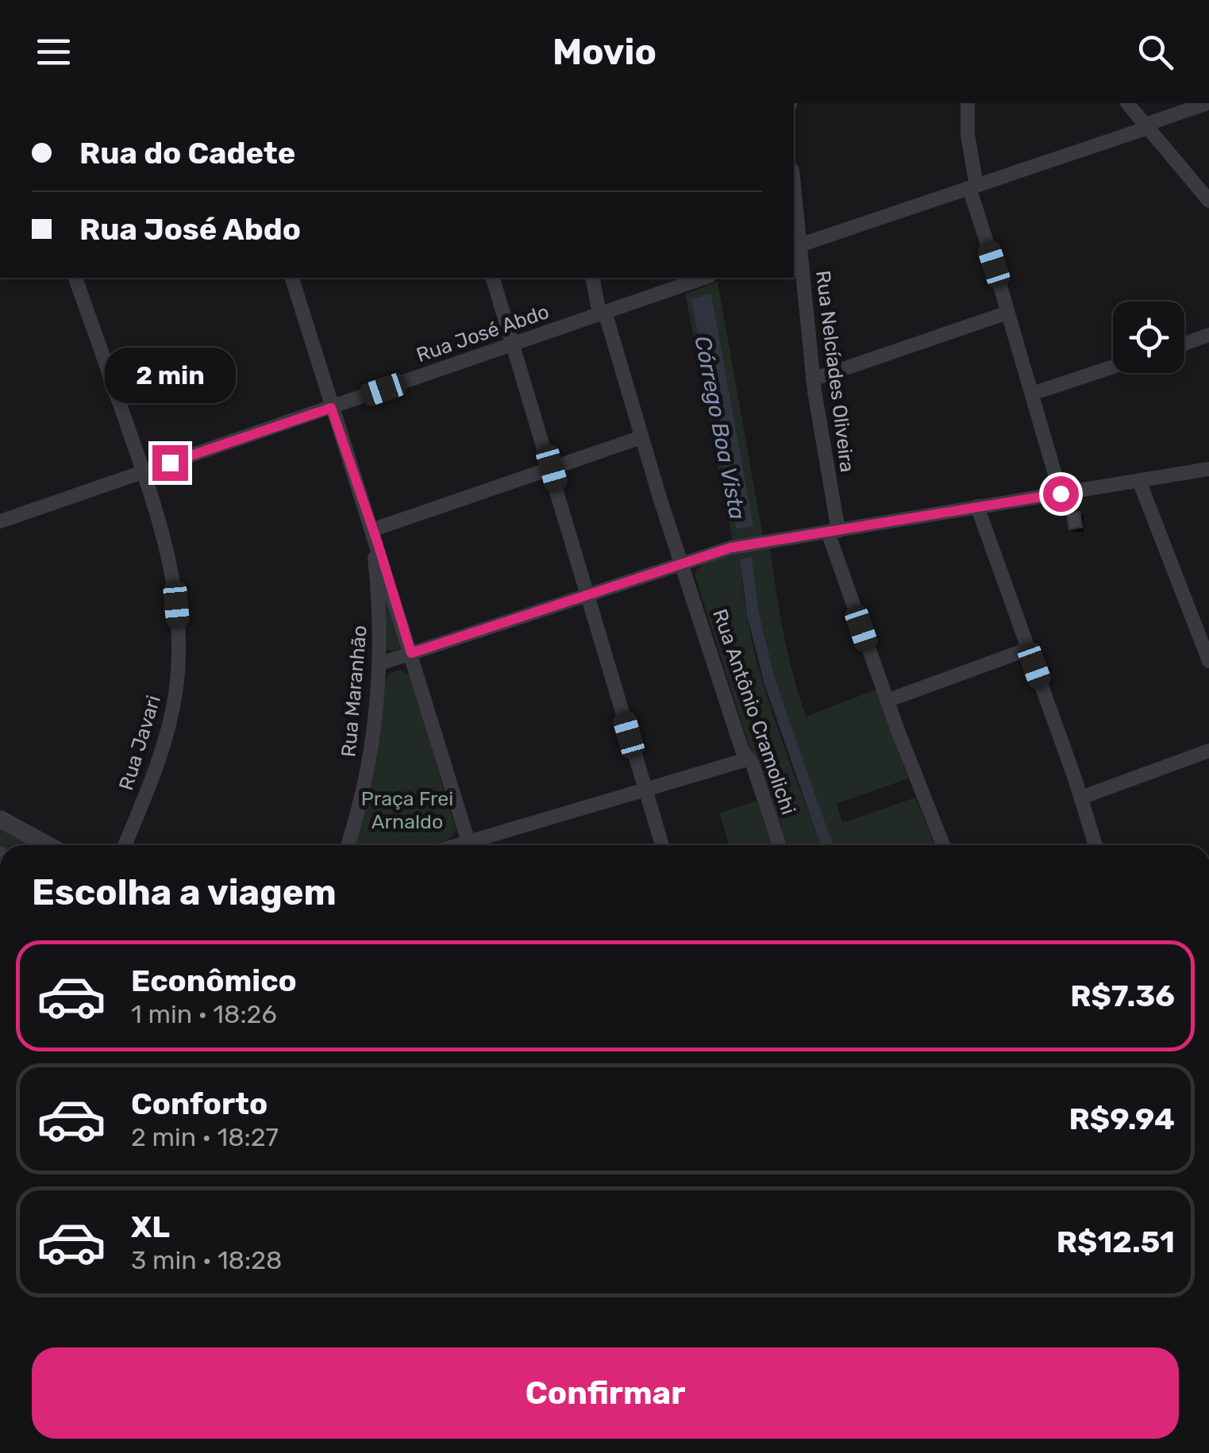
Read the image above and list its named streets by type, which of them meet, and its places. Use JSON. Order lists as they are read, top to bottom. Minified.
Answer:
{"streets":{"street":["Rua José Abdo","Rua Nelcíades Oliveira","Rua Maranhão","Rua Antônio Cramolichi","Rua Javari"]},"crossings":[["Rua José Abdo","Rua Maranhão"],["Rua José Abdo","Rua Antônio Cramolichi"],["Rua José Abdo","Rua Javari"]],"water":["Córrego Boa Vista"],"parks":["Praça Frei Arnaldo"],"page":{"header":"Movio","banner":["Rua do Cadete","Rua José Abdo"],"bubble":"2 min","heading":"Escolha a viagem","list":[{"name":"Econômico","note":"1 min · 18:26","value":"R$7.36"},{"name":"Conforto","note":"2 min · 18:27","value":"R$9.94"},{"name":"XL","note":"3 min · 18:28","value":"R$12.51"}],"buttons":"Confirmar"}}
